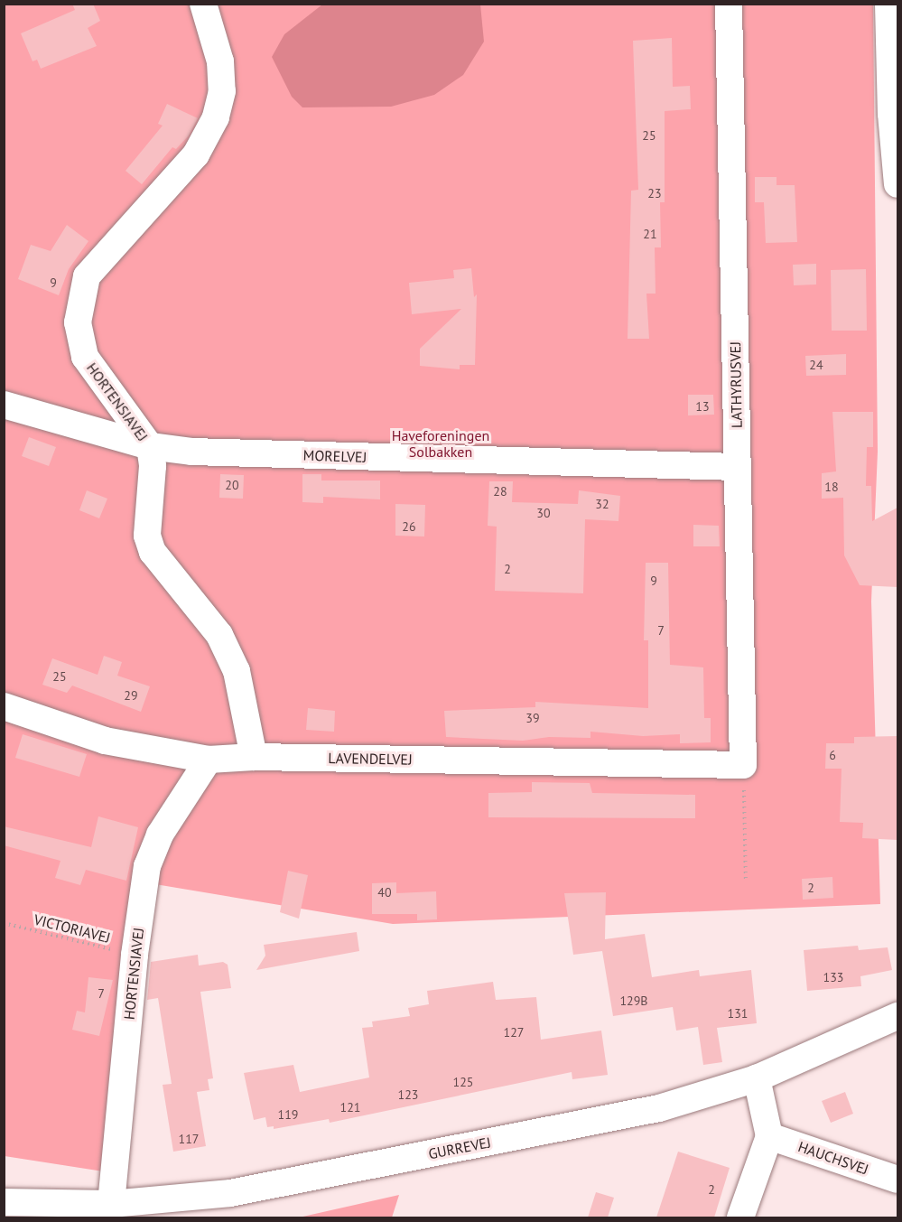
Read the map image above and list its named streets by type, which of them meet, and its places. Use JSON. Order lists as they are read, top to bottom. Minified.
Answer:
{"streets":{"street":["LATHYRUSVEJ","HORTENSIAVEJ","MORELVEJ","LAVENDELVEJ","GURREVEJ","HAUCHSVEJ"],"path":["VICTORIAVEJ"]},"crossings":[["LATHYRUSVEJ","MORELVEJ"],["LATHYRUSVEJ","LAVENDELVEJ"],["HORTENSIAVEJ","MORELVEJ"],["HORTENSIAVEJ","LAVENDELVEJ"],["HORTENSIAVEJ","VICTORIAVEJ"],["HORTENSIAVEJ","GURREVEJ"]],"parks":["Haveforeningen Solbakken"],"house_numbers":["25","23","21","9","24","13","20","18","28","32","30","26","2","9","7","25","29","39","6","2","40","133","7","129B","131","127","125","123","121","119","117","2"]}
